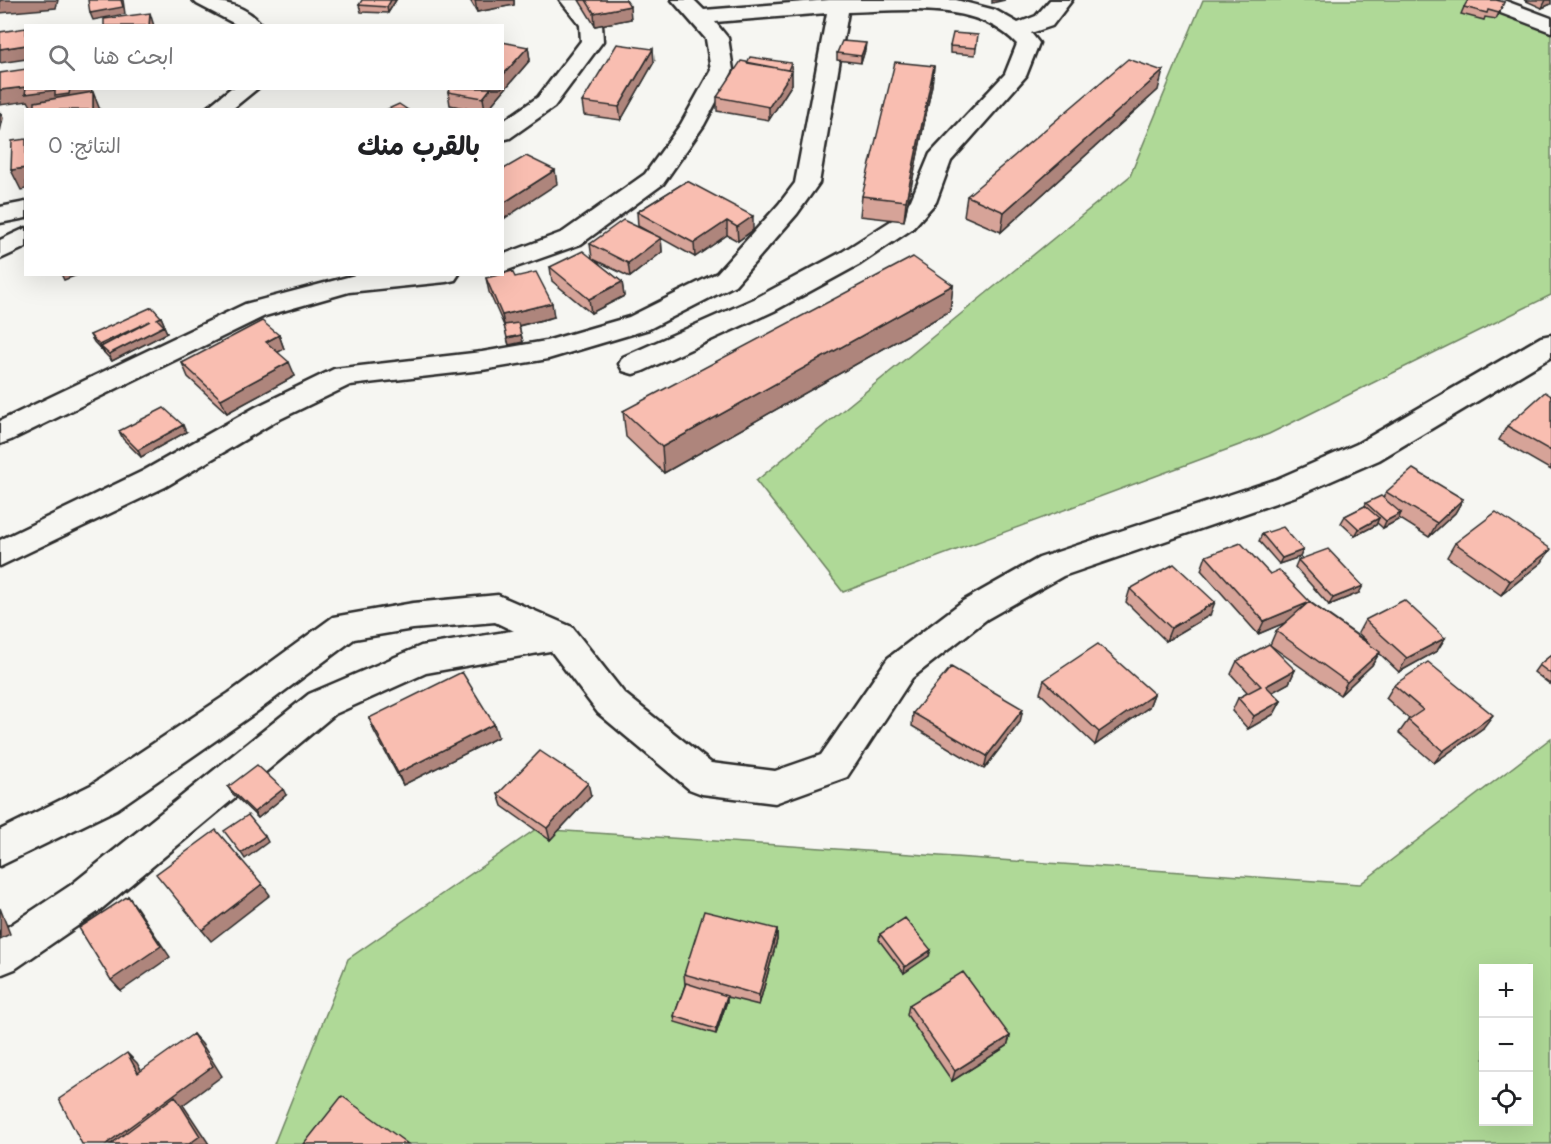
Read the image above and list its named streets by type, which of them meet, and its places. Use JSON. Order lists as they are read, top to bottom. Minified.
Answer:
{"page":{"search":"ابحث هنا","heading":["بالقرب منك","النتائج: 0"],"map_buttons":["+","−"]}}
